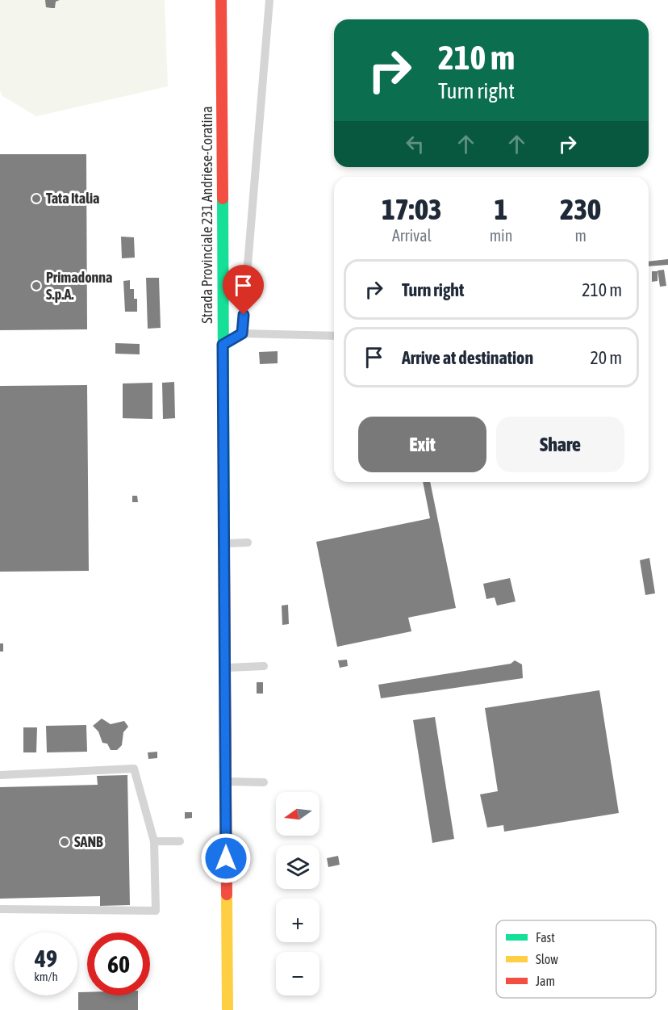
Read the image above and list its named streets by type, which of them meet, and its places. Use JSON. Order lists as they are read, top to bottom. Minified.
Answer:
{"streets":{"main road":["Strada Provinciale 231 Andriese-Coratina"]},"places":["Tata Italia","Primadonna S.p.A.","SANB"],"legend":["Fast","Slow","Jam"],"north":"left","page":{"turn":["210 m","Turn right"],"eta":["17:03","Arrival","1","min","230","m"],"list":[{"name":"Turn right","value":"210 m"},{"name":"Arrive at destination","value":"20 m"}],"buttons":["Exit","Share"],"map_buttons":["+","−"],"speed":"49 km/h","limit":"60"}}
